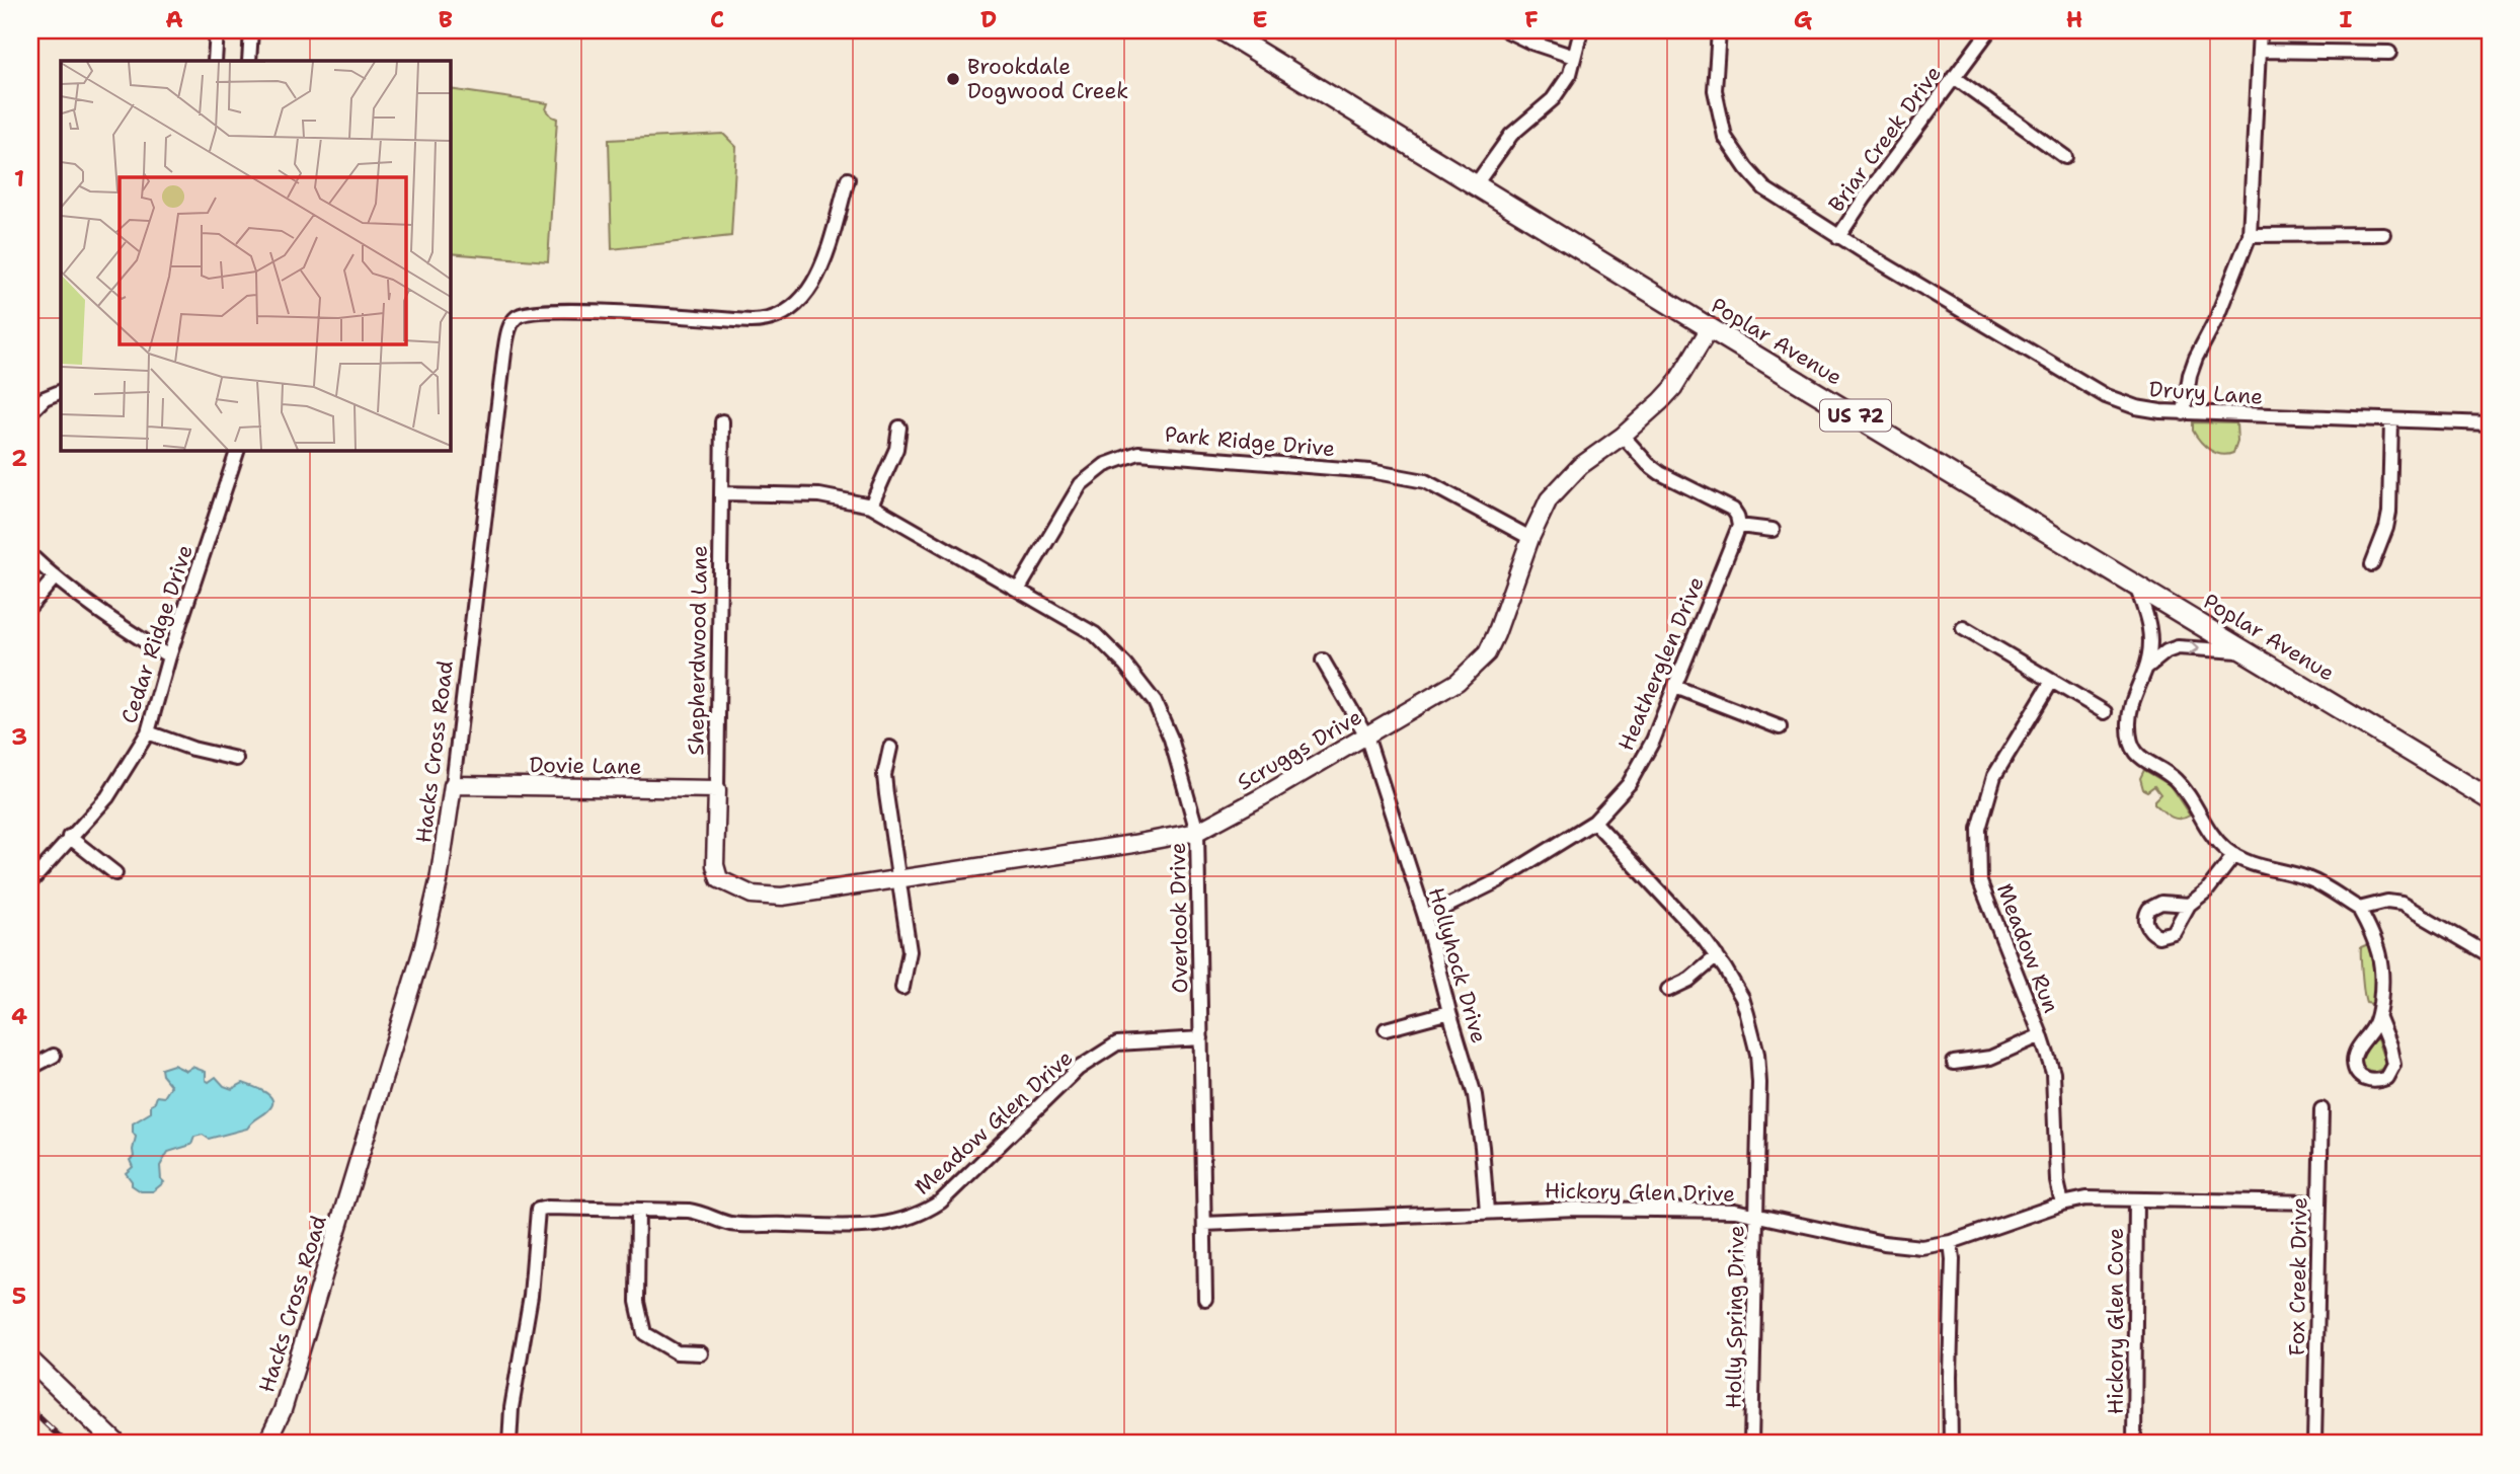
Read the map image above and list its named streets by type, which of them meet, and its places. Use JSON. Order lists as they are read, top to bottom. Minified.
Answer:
{"streets":{"main road":["Poplar Avenue","US 72"],"street":["Briar Creek Drive","Drury Lane","Park Ridge Drive","Cedar Ridge Drive","Shepherdwood Lane","Heatherglen Drive","Scruggs Drive","Hacks Cross Road","Dovie Lane","Overlook Drive","Meadow Run","Hollyhock Drive","Meadow Glen Drive","Hickory Glen Drive","Fox Creek Drive","Holly Spring Drive","Hickory Glen Cove"]},"crossings":[["Briar Creek Drive","Drury Lane"],["Poplar Avenue","Scruggs Drive"],["Park Ridge Drive","Scruggs Drive"],["Park Ridge Drive","Overlook Drive"],["Shepherdwood Lane","Scruggs Drive"],["Shepherdwood Lane","Dovie Lane"],["Shepherdwood Lane","Overlook Drive"],["Heatherglen Drive","Hollyhock Drive"],["Heatherglen Drive","Holly Spring Drive"],["Scruggs Drive","Overlook Drive"],["Scruggs Drive","Hollyhock Drive"],["Hacks Cross Road","Dovie Lane"],["Overlook Drive","Meadow Glen Drive"],["Overlook Drive","Hickory Glen Drive"],["Meadow Run","Hickory Glen Drive"],["Hollyhock Drive","Hickory Glen Drive"],["Hickory Glen Drive","Fox Creek Drive"],["Hickory Glen Drive","Holly Spring Drive"],["Hickory Glen Drive","Hickory Glen Cove"]],"places":["Brookdale Dogwood Creek"],"grid":{"columns":["A","B","C","D","E","F","G","H","I"],"rows":["1","2","3","4","5"]}}
